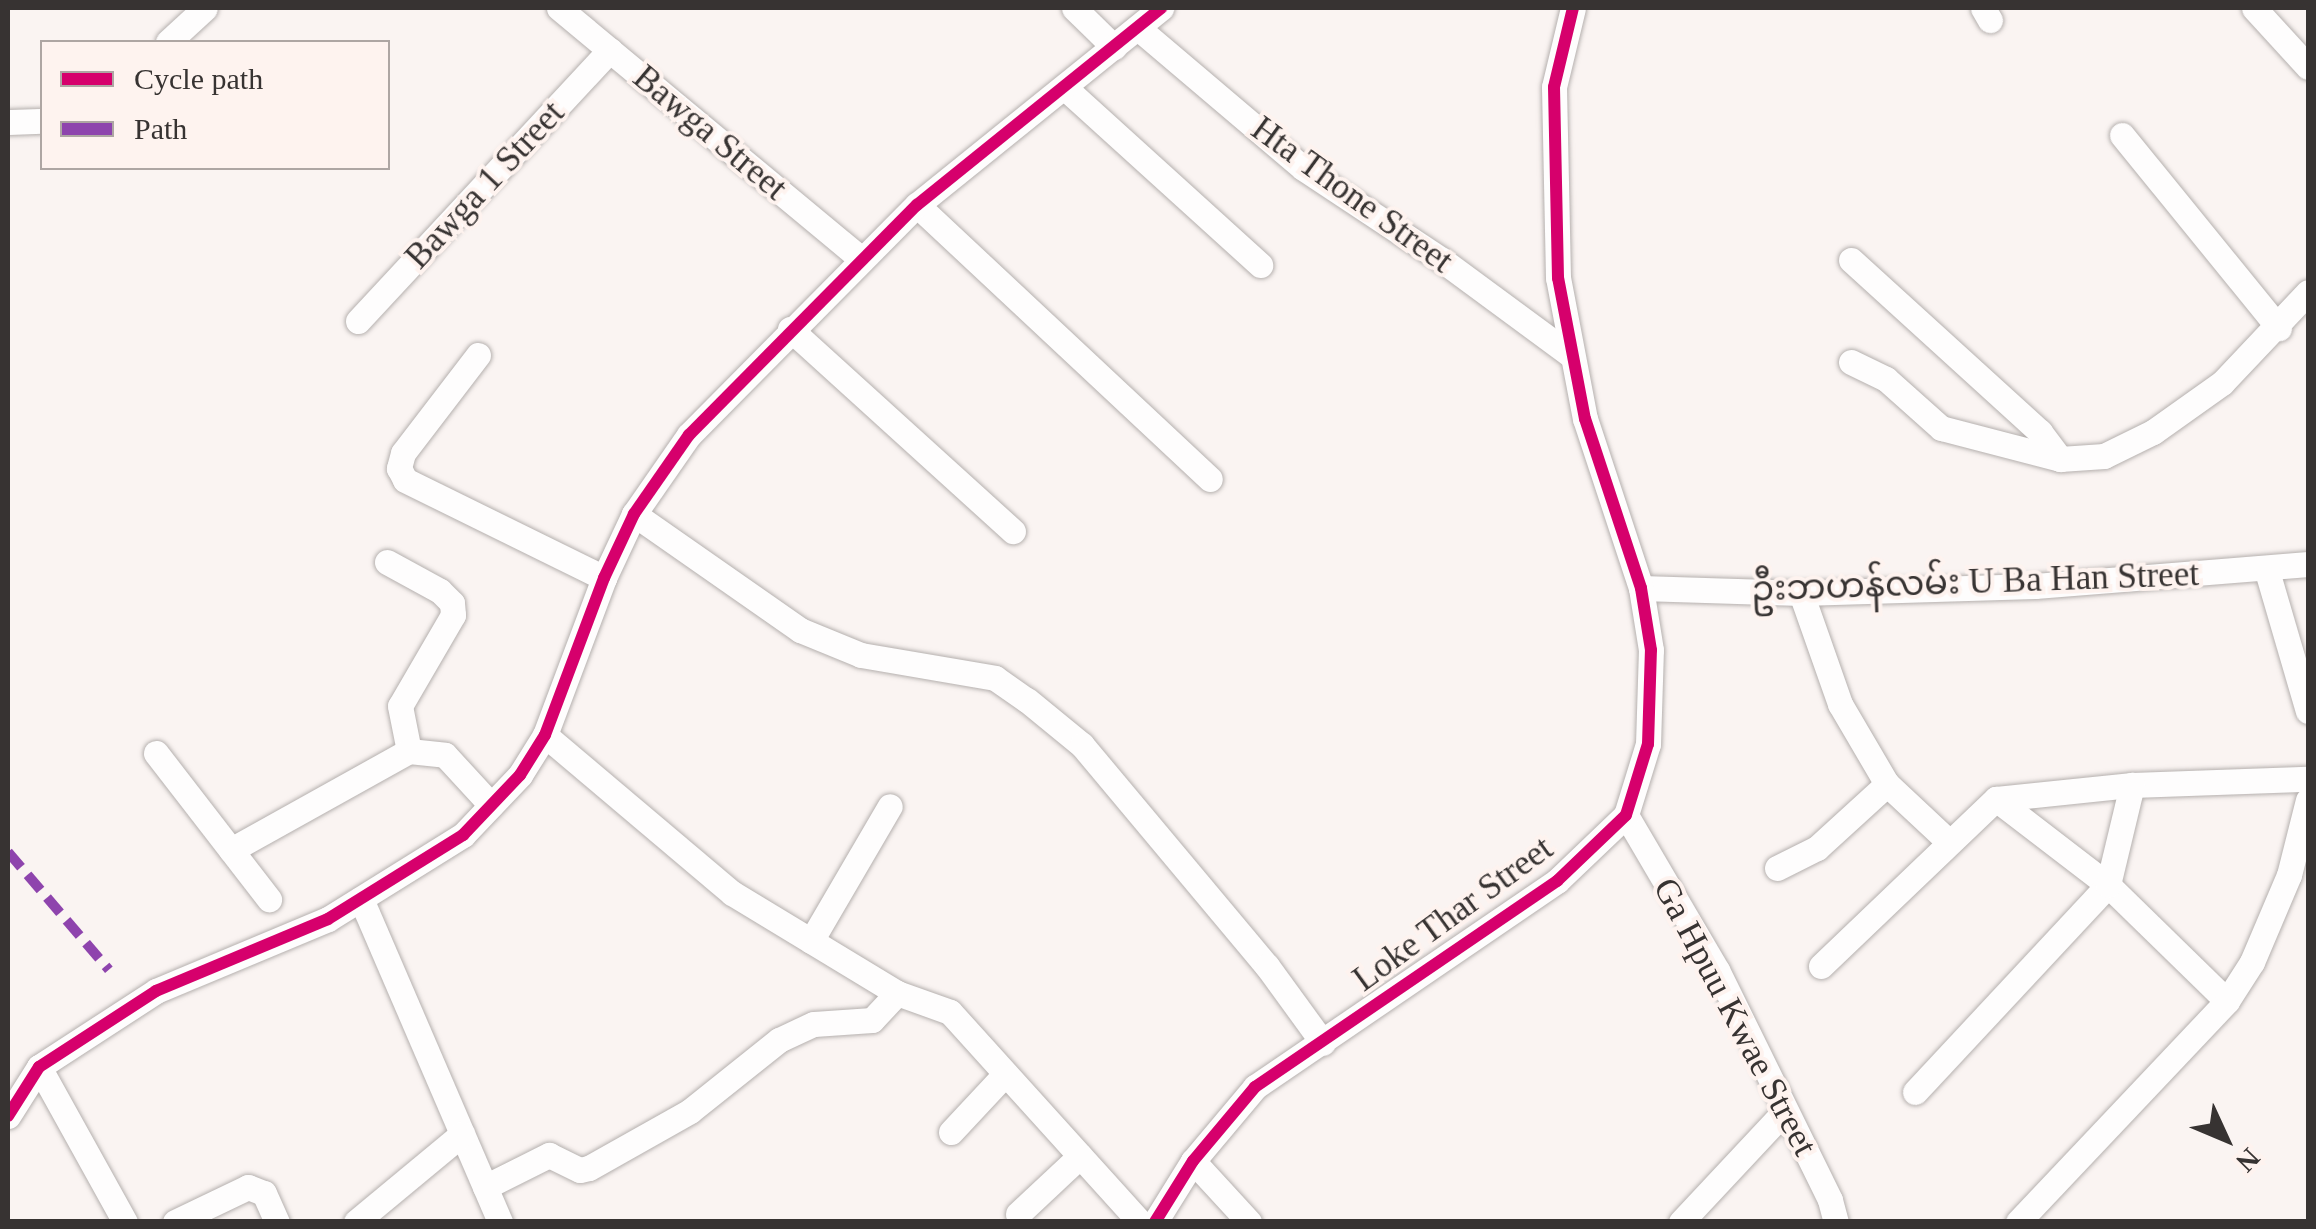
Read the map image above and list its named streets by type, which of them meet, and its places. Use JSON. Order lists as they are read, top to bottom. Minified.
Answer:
{"streets":{"street":["Bawga Street","Bawga 1 Street","Hta Thone Street","ဦးဘဟန်လမ်း U Ba Han Street","Loke Thar Street","Ga Hpuu Kwae Street"]},"crossings":[["Bawga Street","Bawga 1 Street"],["Loke Thar Street","Ga Hpuu Kwae Street"]],"legend":["Cycle path","Path"],"north":"bottom right"}
